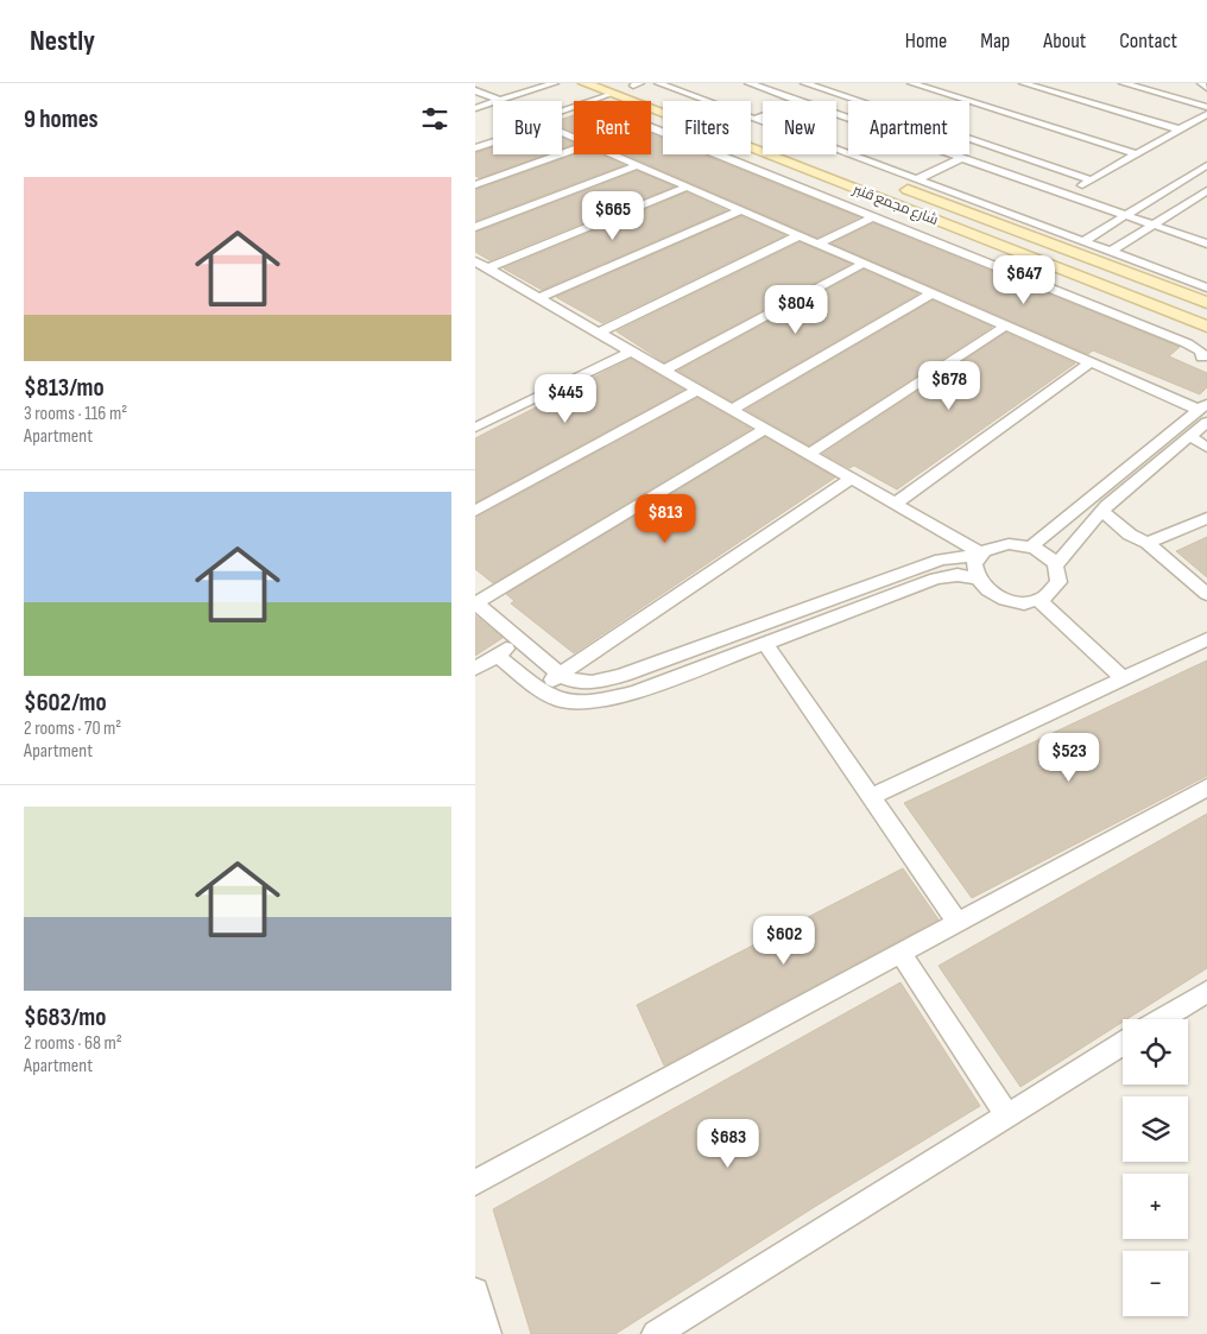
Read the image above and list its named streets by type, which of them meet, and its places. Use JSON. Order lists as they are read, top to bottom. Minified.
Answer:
{"streets":{"main road":["شارع مجمع قنبر"]},"page":{"header":"Nestly","nav":["Home","Map","About","Contact"],"heading":"9 homes","chip":["Buy","Rent","Filters","New","Apartment"],"list":[{"name":"$813/mo","note":"3 rooms · 116 m² · Apartment"},{"name":"$602/mo","note":"2 rooms · 70 m² · Apartment"},{"name":"$683/mo","note":"2 rooms · 68 m² · Apartment"}],"price":["$665","$647","$804","$678","$445","$813","$523","$602","$683"],"map_buttons":["+","−"]}}
